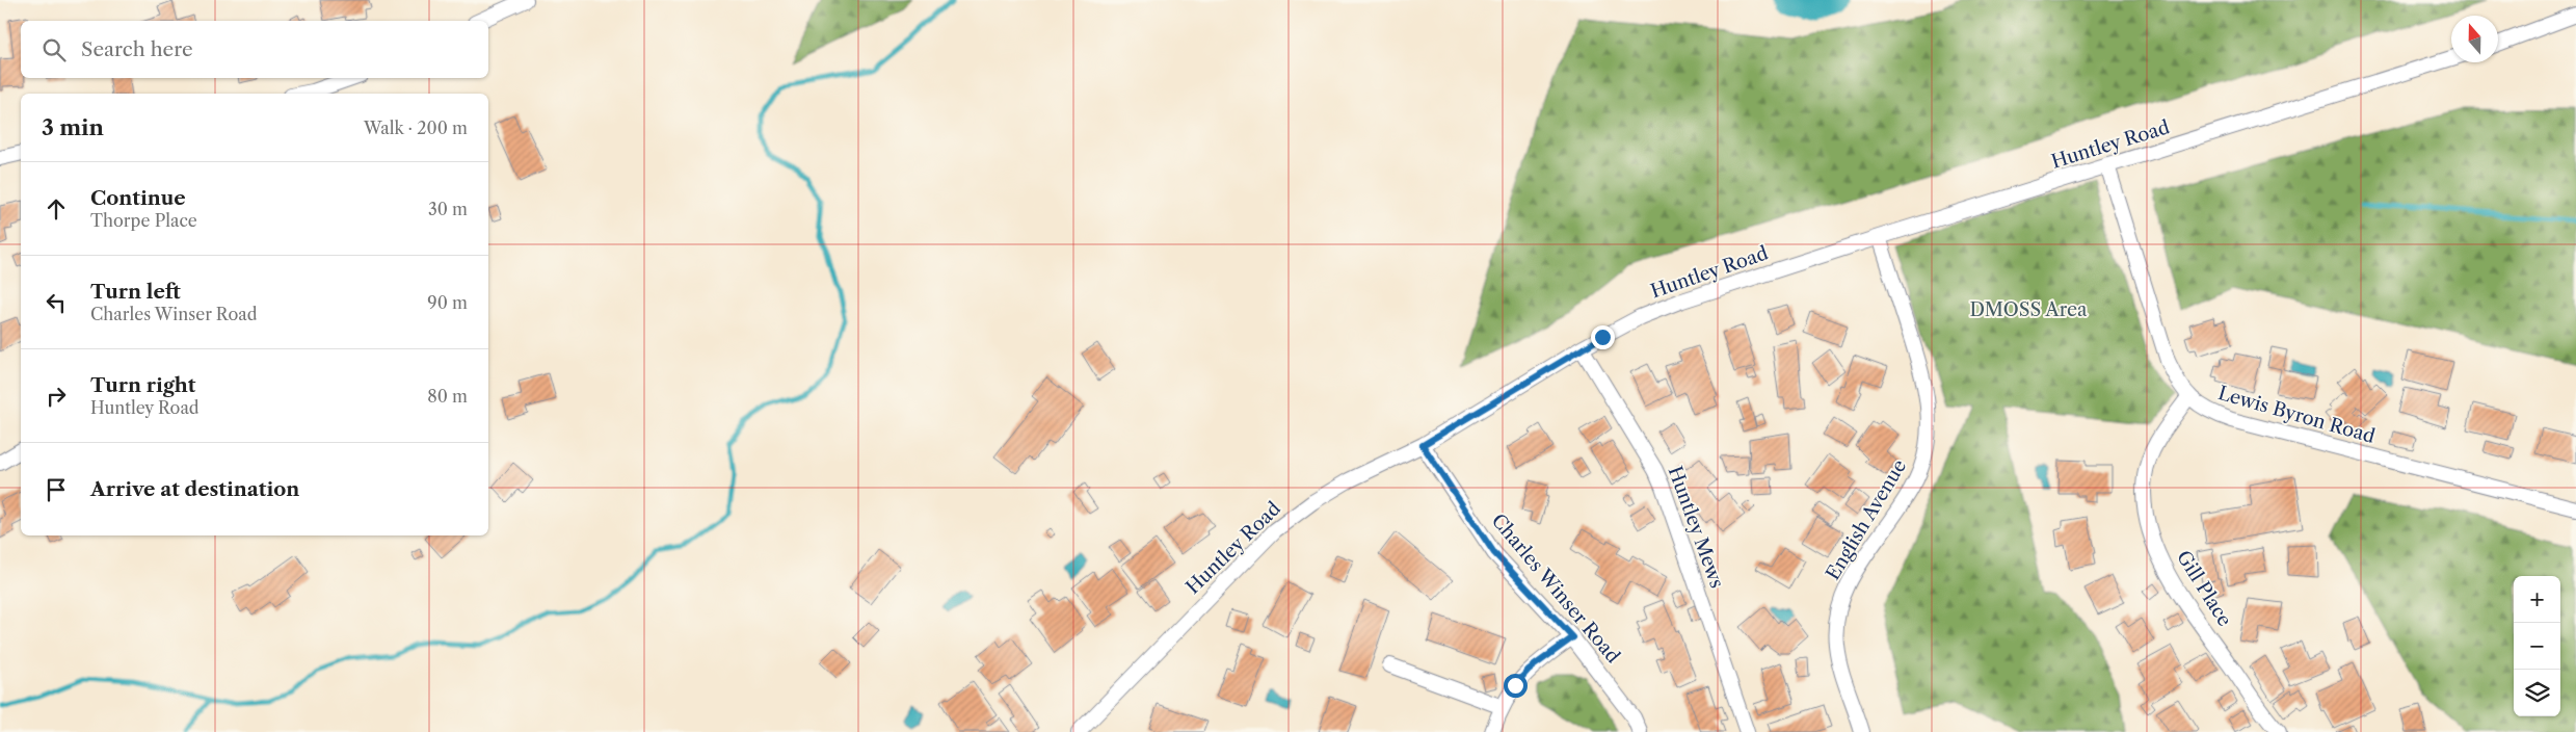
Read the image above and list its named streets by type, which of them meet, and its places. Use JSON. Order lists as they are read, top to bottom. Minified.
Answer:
{"streets":{"street":["Huntley Road","Lewis Byron Road","English Avenue","Huntley Mews","Charles Winser Road","Gill Place"]},"crossings":[["Huntley Road","Lewis Byron Road"],["Huntley Road","English Avenue"],["Huntley Road","Huntley Mews"],["Huntley Road","Charles Winser Road"],["Lewis Byron Road","Gill Place"]],"parks":["DMOSS Area"],"north":"top","page":{"search":"Search here","heading":["3 min","Walk · 200 m"],"list":[["Continue","Thorpe Place","30 m"],["Turn left","Charles Winser Road","90 m"],["Turn right","Huntley Road","80 m"],"Arrive at destination"],"map_buttons":["+","−"]}}
